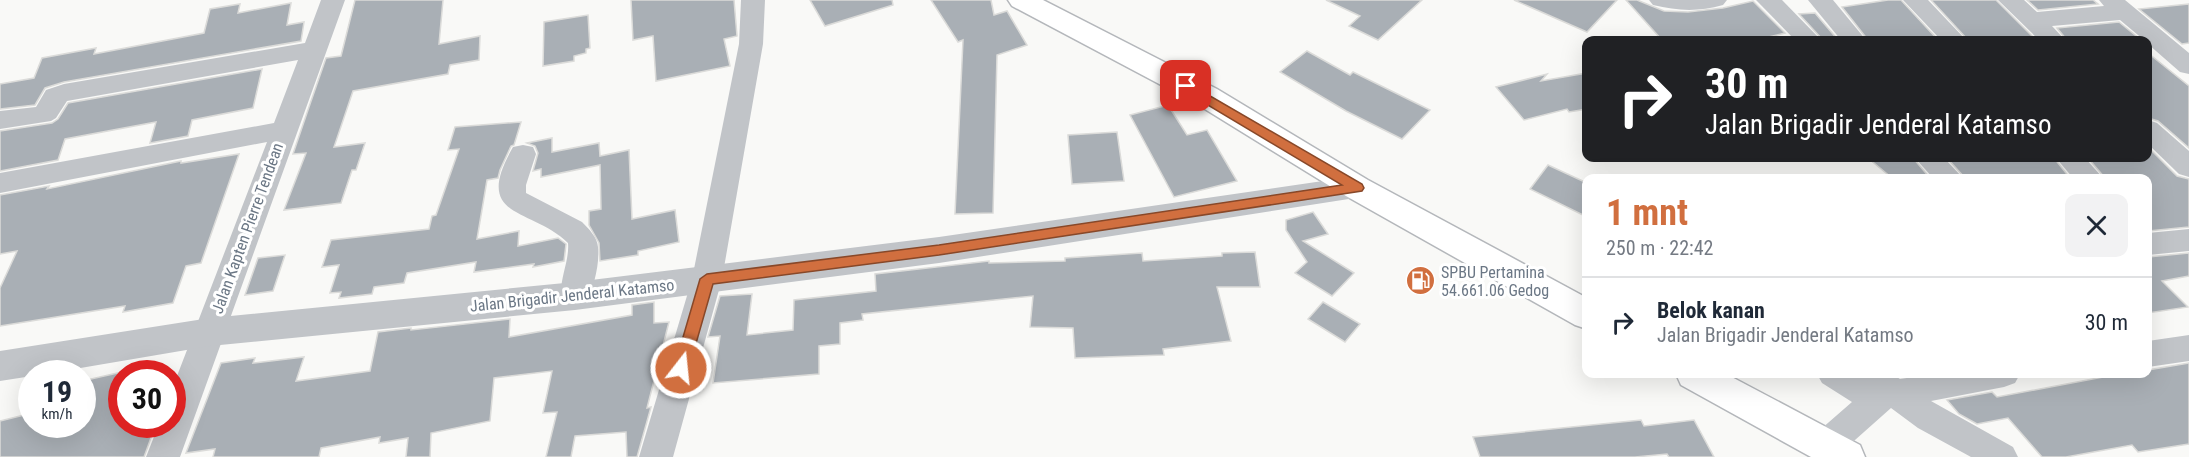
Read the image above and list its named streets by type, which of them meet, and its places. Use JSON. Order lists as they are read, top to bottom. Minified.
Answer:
{"streets":{"street":["Jalan Kapten Pierre Tendean","Jalan Brigadir Jenderal Katamso"]},"crossings":[["Jalan Kapten Pierre Tendean","Jalan Brigadir Jenderal Katamso"]],"places":{"fuel station":["SPBU Pertamina 54.661.06 Gedog"]},"page":{"turn":["30 m","Jalan Brigadir Jenderal Katamso"],"heading":["1 mnt","250 m · 22:42"],"list":[{"name":"Belok kanan","note":"Jalan Brigadir Jenderal Katamso","value":"30 m"}],"speed":"19 km/h","limit":"30"}}
